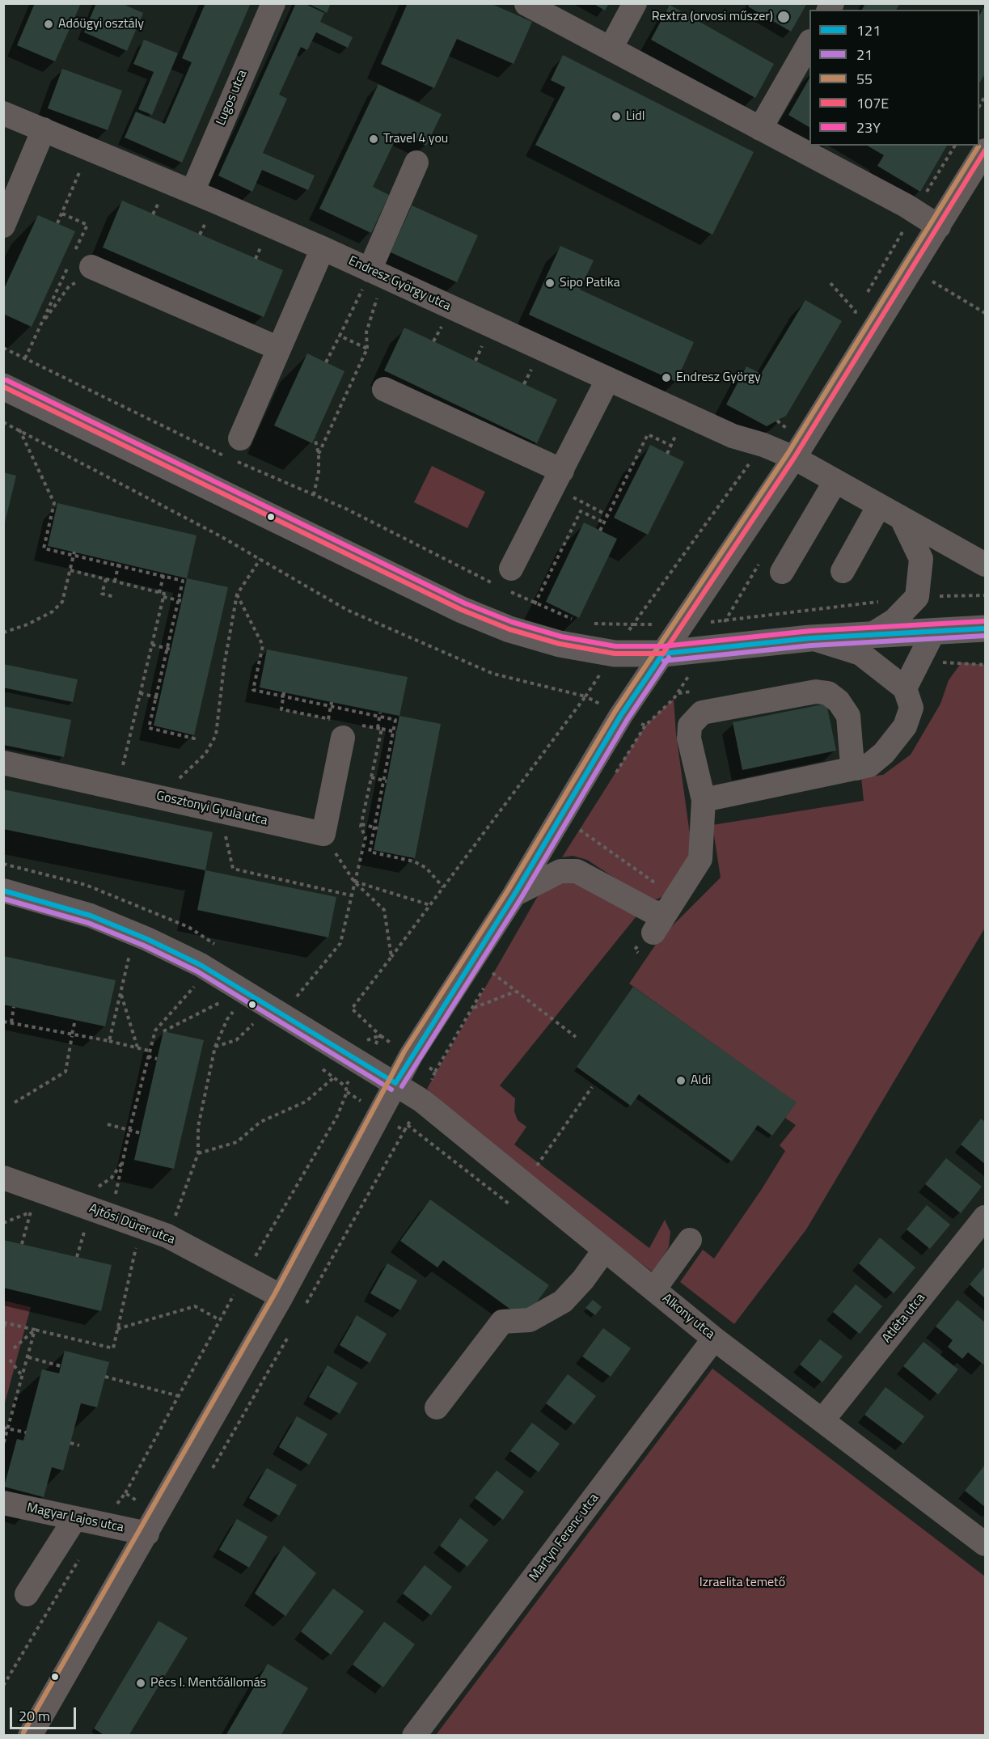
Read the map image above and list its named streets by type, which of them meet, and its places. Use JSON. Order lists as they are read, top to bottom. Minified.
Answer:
{"streets":{"street":["Lugos utca","Endresz György utca","Gosztonyi Gyula utca","Ajtósi Dürer utca","Alkony utca","Atléta utca","Magyar Lajos utca","Martyn Ferenc utca"]},"crossings":[["Lugos utca","Endresz György utca"],["Alkony utca","Atléta utca"],["Alkony utca","Martyn Ferenc utca"]],"parks":["Izraelita temető"],"places":["Rextra (orvosi műszer)","Adóügyi osztály","Lidl","Travel 4 you","Sipo Patika","Endresz György","Aldi","Pécs I. Mentőállomás"],"lines":["transit line 55","transit line 107E","transit line 23Y","transit line 121","transit line 21"],"legend":["121","21","55","107E","23Y"],"scale_bar":"20 m"}
